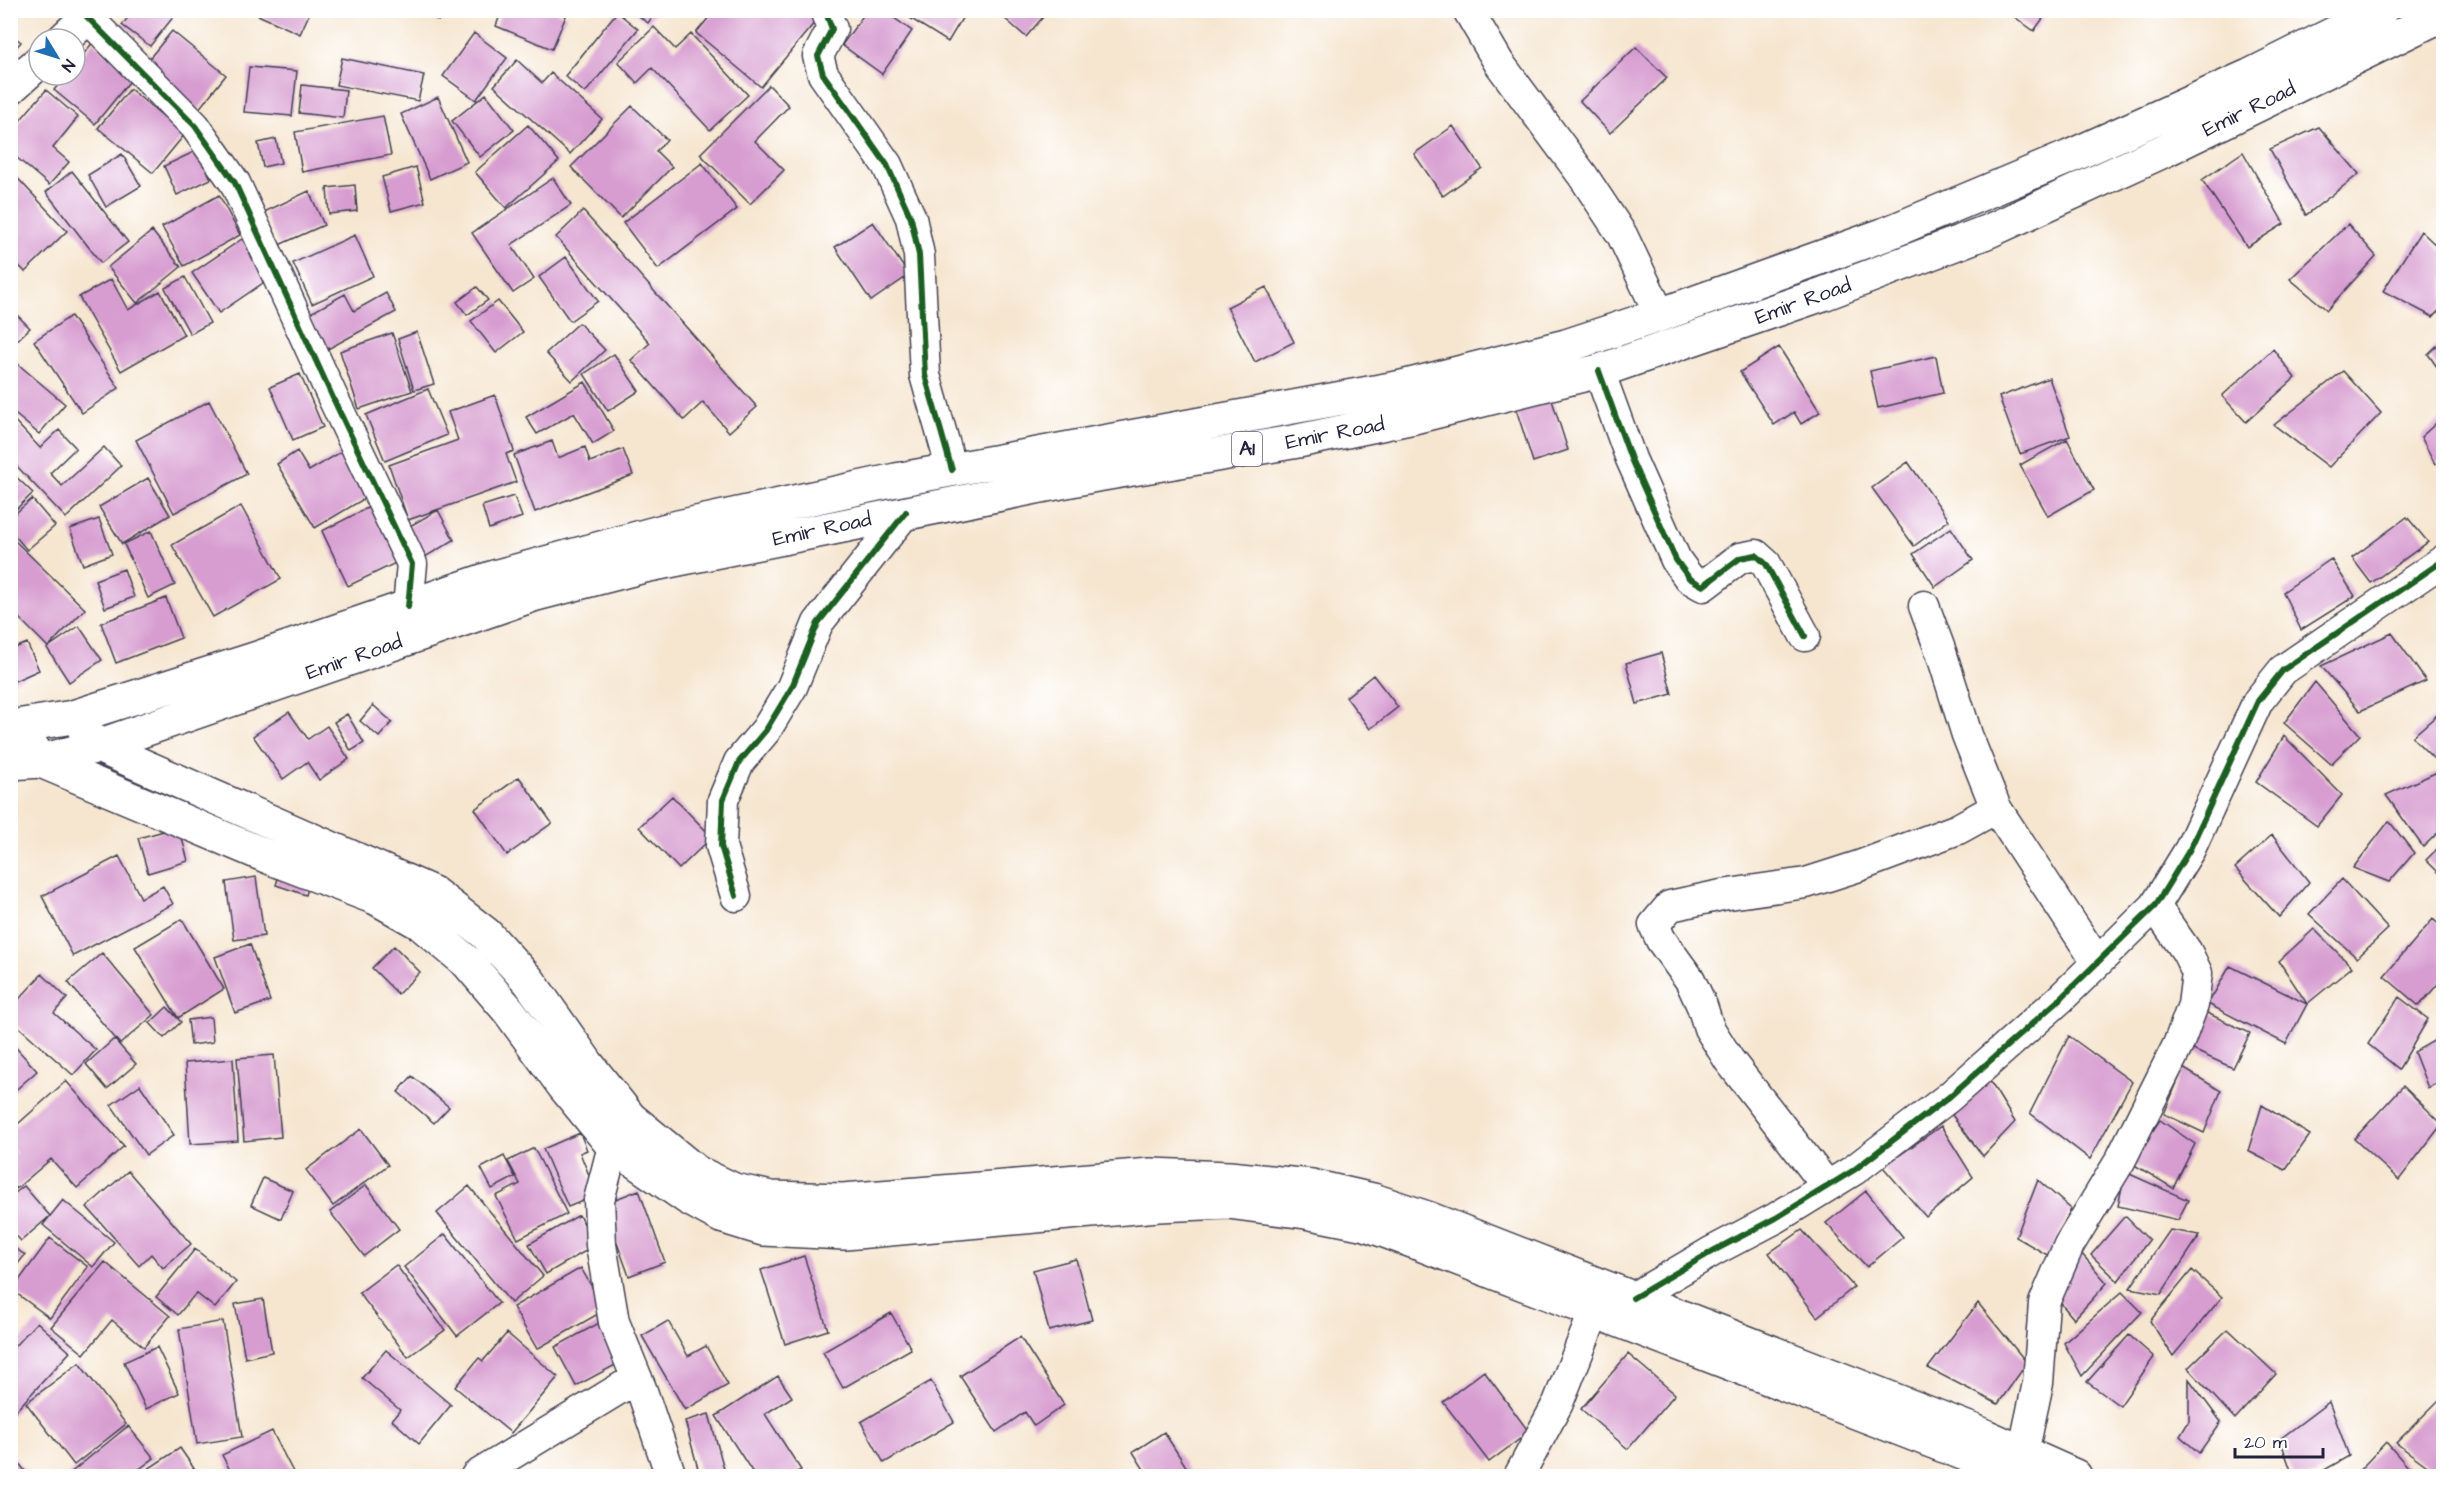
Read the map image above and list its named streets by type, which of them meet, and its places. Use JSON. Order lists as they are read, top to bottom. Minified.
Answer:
{"streets":{"main road":["Emir Road","A1"]},"scale_bar":"20 m","north":"bottom right"}
